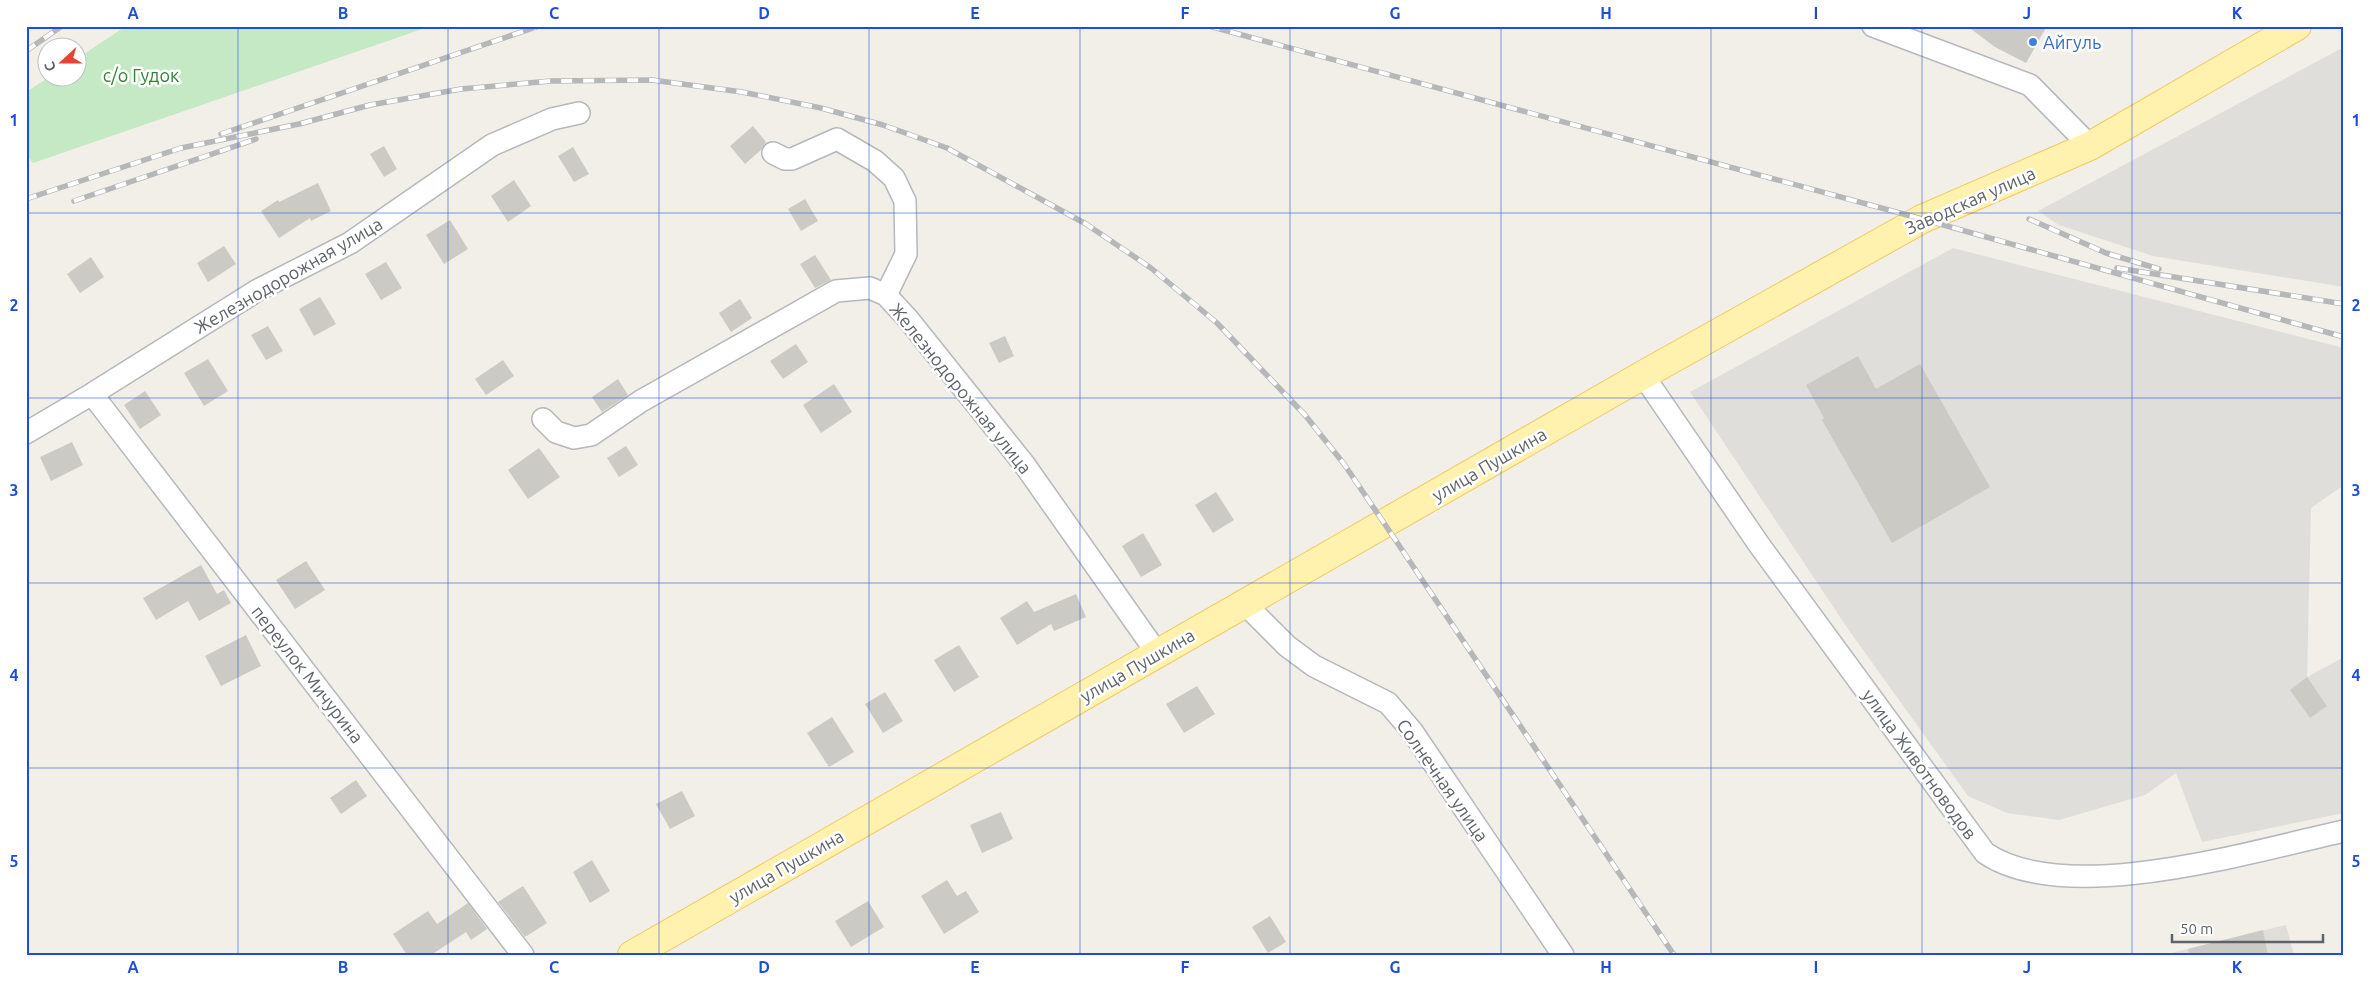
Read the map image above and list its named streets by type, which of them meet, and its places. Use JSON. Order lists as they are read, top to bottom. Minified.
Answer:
{"streets":{"main road":["Заводская улица","улица Пушкина"],"street":["Железнодорожная улица","переулок Мичурина","улица Животноводов","Солнечная улица"]},"crossings":[["Заводская улица","улица Пушкина"],["Заводская улица","улица Животноводов"],["Железнодорожная улица","улица Пушкина"],["Железнодорожная улица","переулок Мичурина"],["улица Пушкина","улица Животноводов"],["улица Пушкина","Солнечная улица"]],"parks":["с/о Гудок"],"places":["Айгуль"],"scale_bar":"50 m","north":"left","grid":{"columns":["A","B","C","D","E","F","G","H","I","J","K"],"rows":["1","2","3","4","5"]}}
